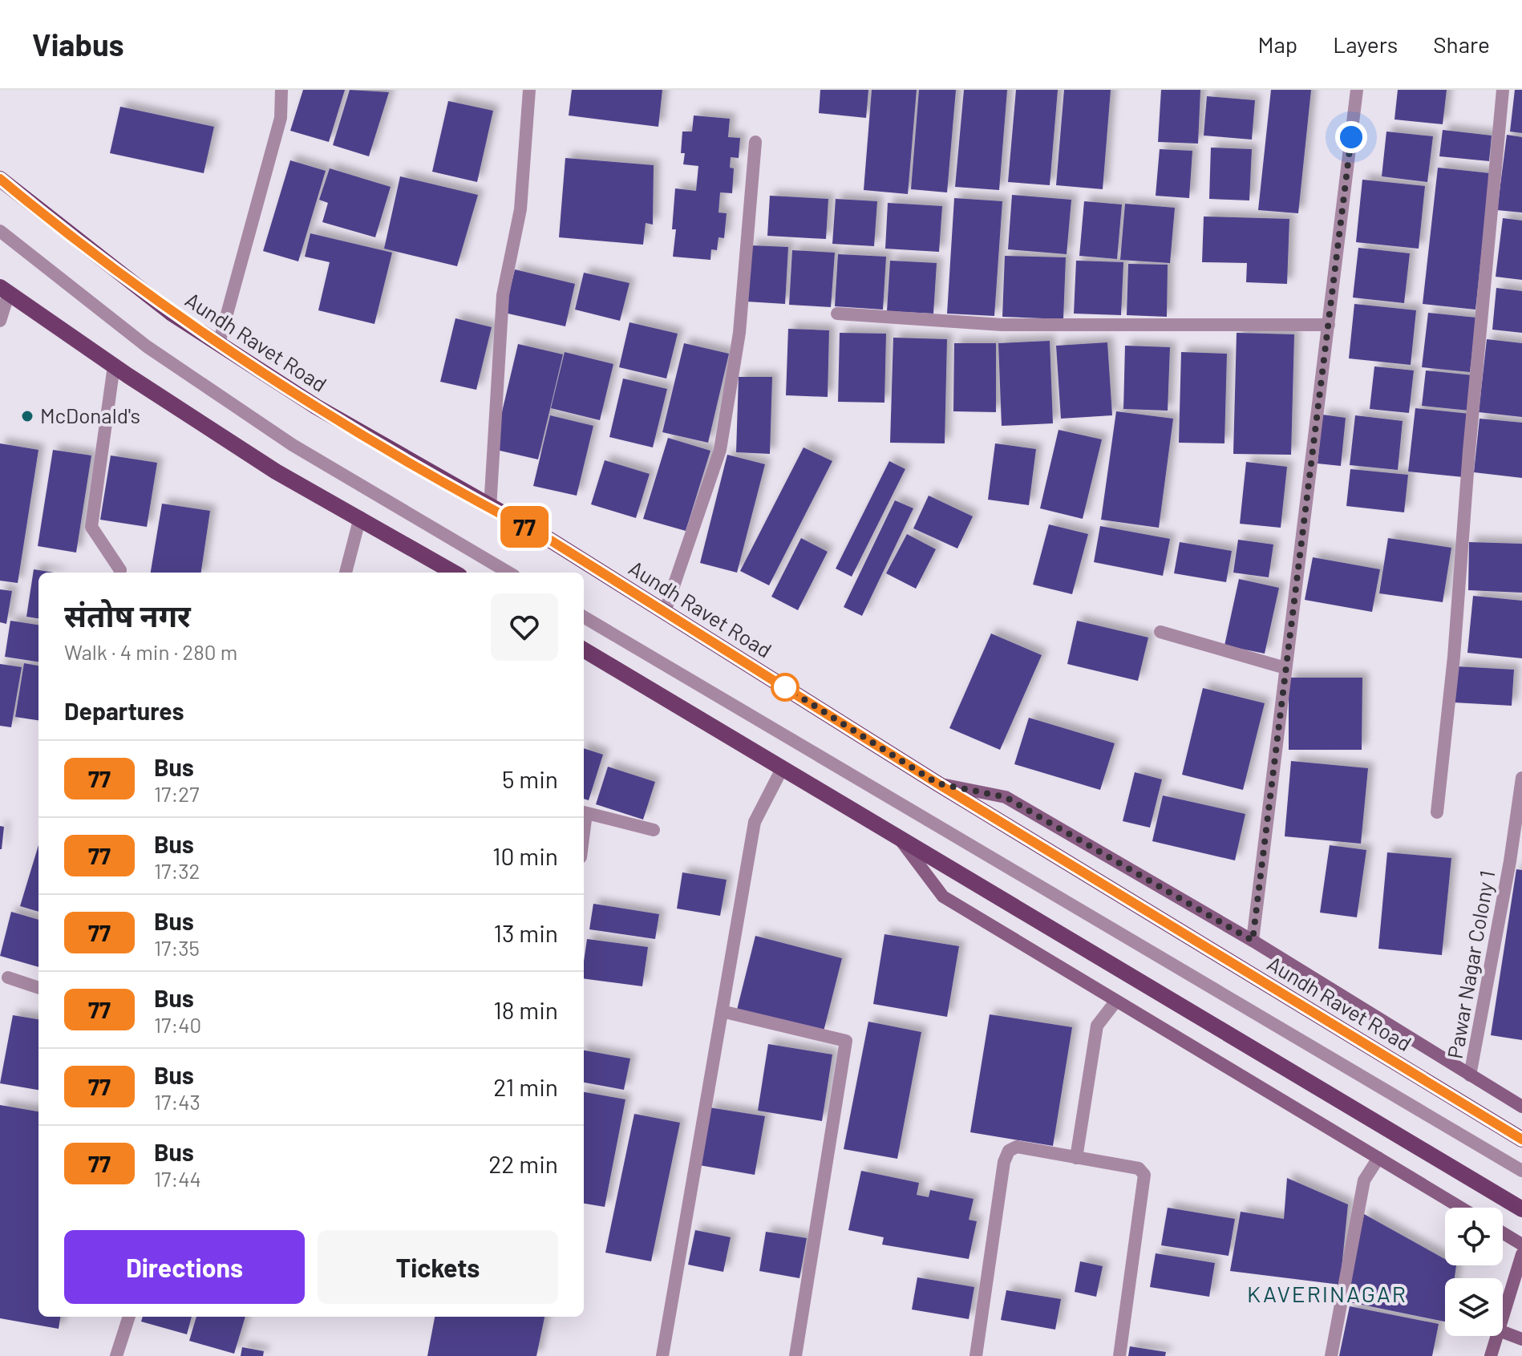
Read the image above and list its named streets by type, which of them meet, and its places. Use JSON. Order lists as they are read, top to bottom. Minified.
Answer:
{"streets":{"main road":["Aundh Ravet Road"],"street":["Pawar Nagar Colony 1"]},"districts":["KAVERINAGAR"],"places":["McDonald's"],"lines":["bus line 77"],"page":{"header":"Viabus","nav":["Map","Layers","Share"],"on_map":"77","heading":[["संतोष नगर","Walk · 4 min · 280 m"],"Departures"],"list":[{"mark":"77","name":"Bus","note":"17:27","value":"5 min"},{"mark":"77","name":"Bus","note":"17:32","value":"10 min"},{"mark":"77","name":"Bus","note":"17:35","value":"13 min"},{"mark":"77","name":"Bus","note":"17:40","value":"18 min"},{"mark":"77","name":"Bus","note":"17:43","value":"21 min"},{"mark":"77","name":"Bus","note":"17:44","value":"22 min"}],"buttons":["Directions","Tickets"]}}
